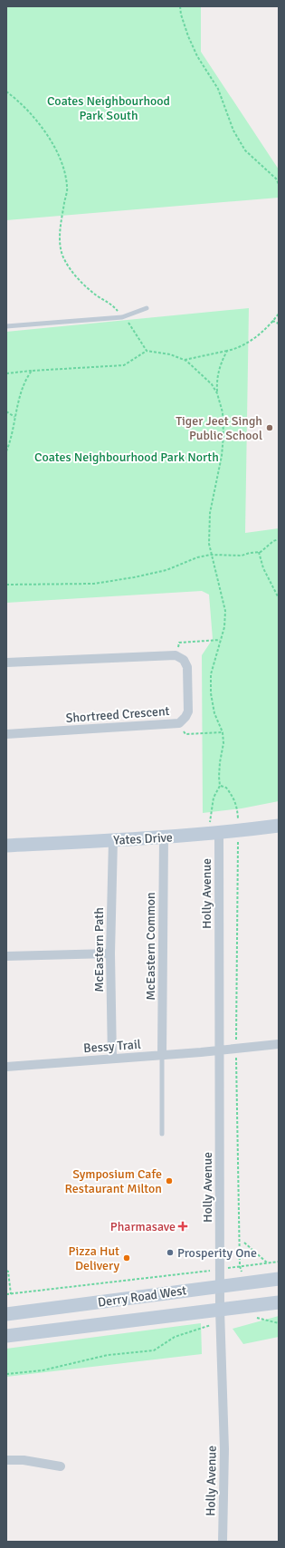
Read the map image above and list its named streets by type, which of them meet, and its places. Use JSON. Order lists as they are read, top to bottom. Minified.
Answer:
{"streets":{"main road":["Yates Drive","Derry Road West"],"street":["Shortreed Crescent","Holly Avenue","McEastern Common","McEastern Path","Bessy Trail"]},"crossings":[["Yates Drive","Holly Avenue"],["Yates Drive","McEastern Common"],["Yates Drive","McEastern Path"],["Holly Avenue","Bessy Trail"],["Holly Avenue","Derry Road West"],["McEastern Common","Bessy Trail"],["McEastern Path","Bessy Trail"]],"parks":["Coates Neighbourhood Park South","Coates Neighbourhood Park North"],"places":{"other":["Tiger Jeet Singh Public School","Symposium Cafe Restaurant Milton","Prosperity One","Pizza Hut Delivery"],"health":["Pharmasave"]}}
